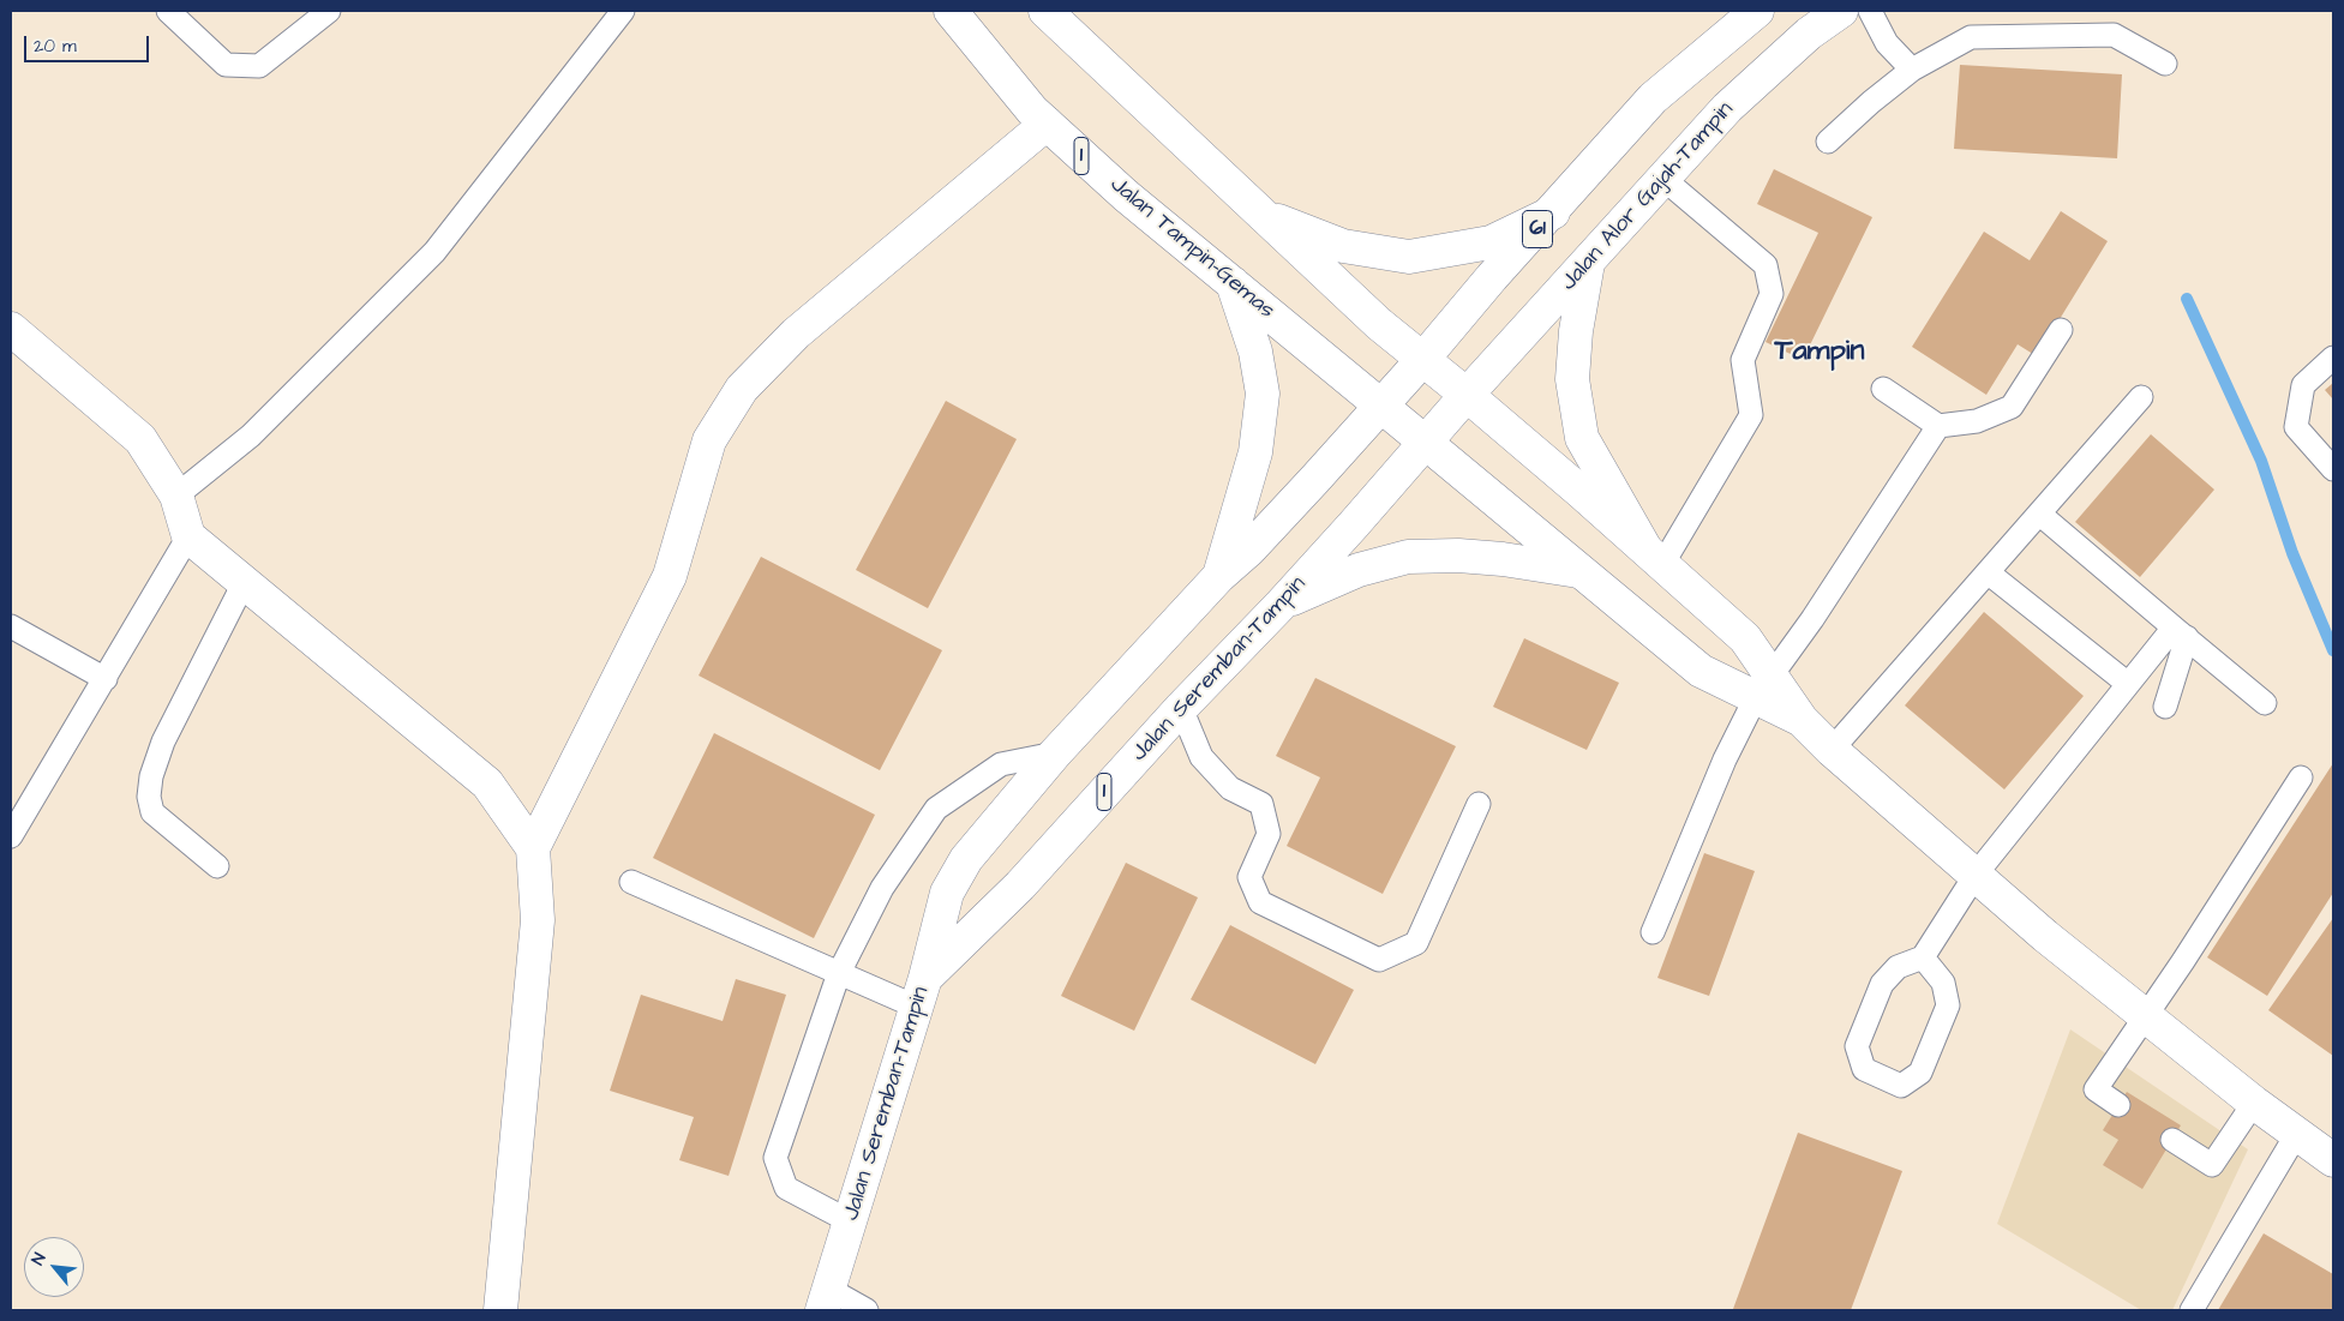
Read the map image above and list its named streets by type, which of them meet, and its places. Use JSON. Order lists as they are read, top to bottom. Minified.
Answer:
{"streets":{"main road":["1","Jalan Alor Gajah–Tampin","61","Jalan Tampin-Gemas","Jalan Seremban-Tampin"]},"crossings":[["1","Jalan Alor Gajah–Tampin"],["1","61"],["1","Jalan Tampin-Gemas"],["1","Jalan Seremban-Tampin"],["Jalan Tampin-Gemas","Jalan Seremban-Tampin"]],"districts":["Tampin"],"scale_bar":"20 m","north":"top left"}
